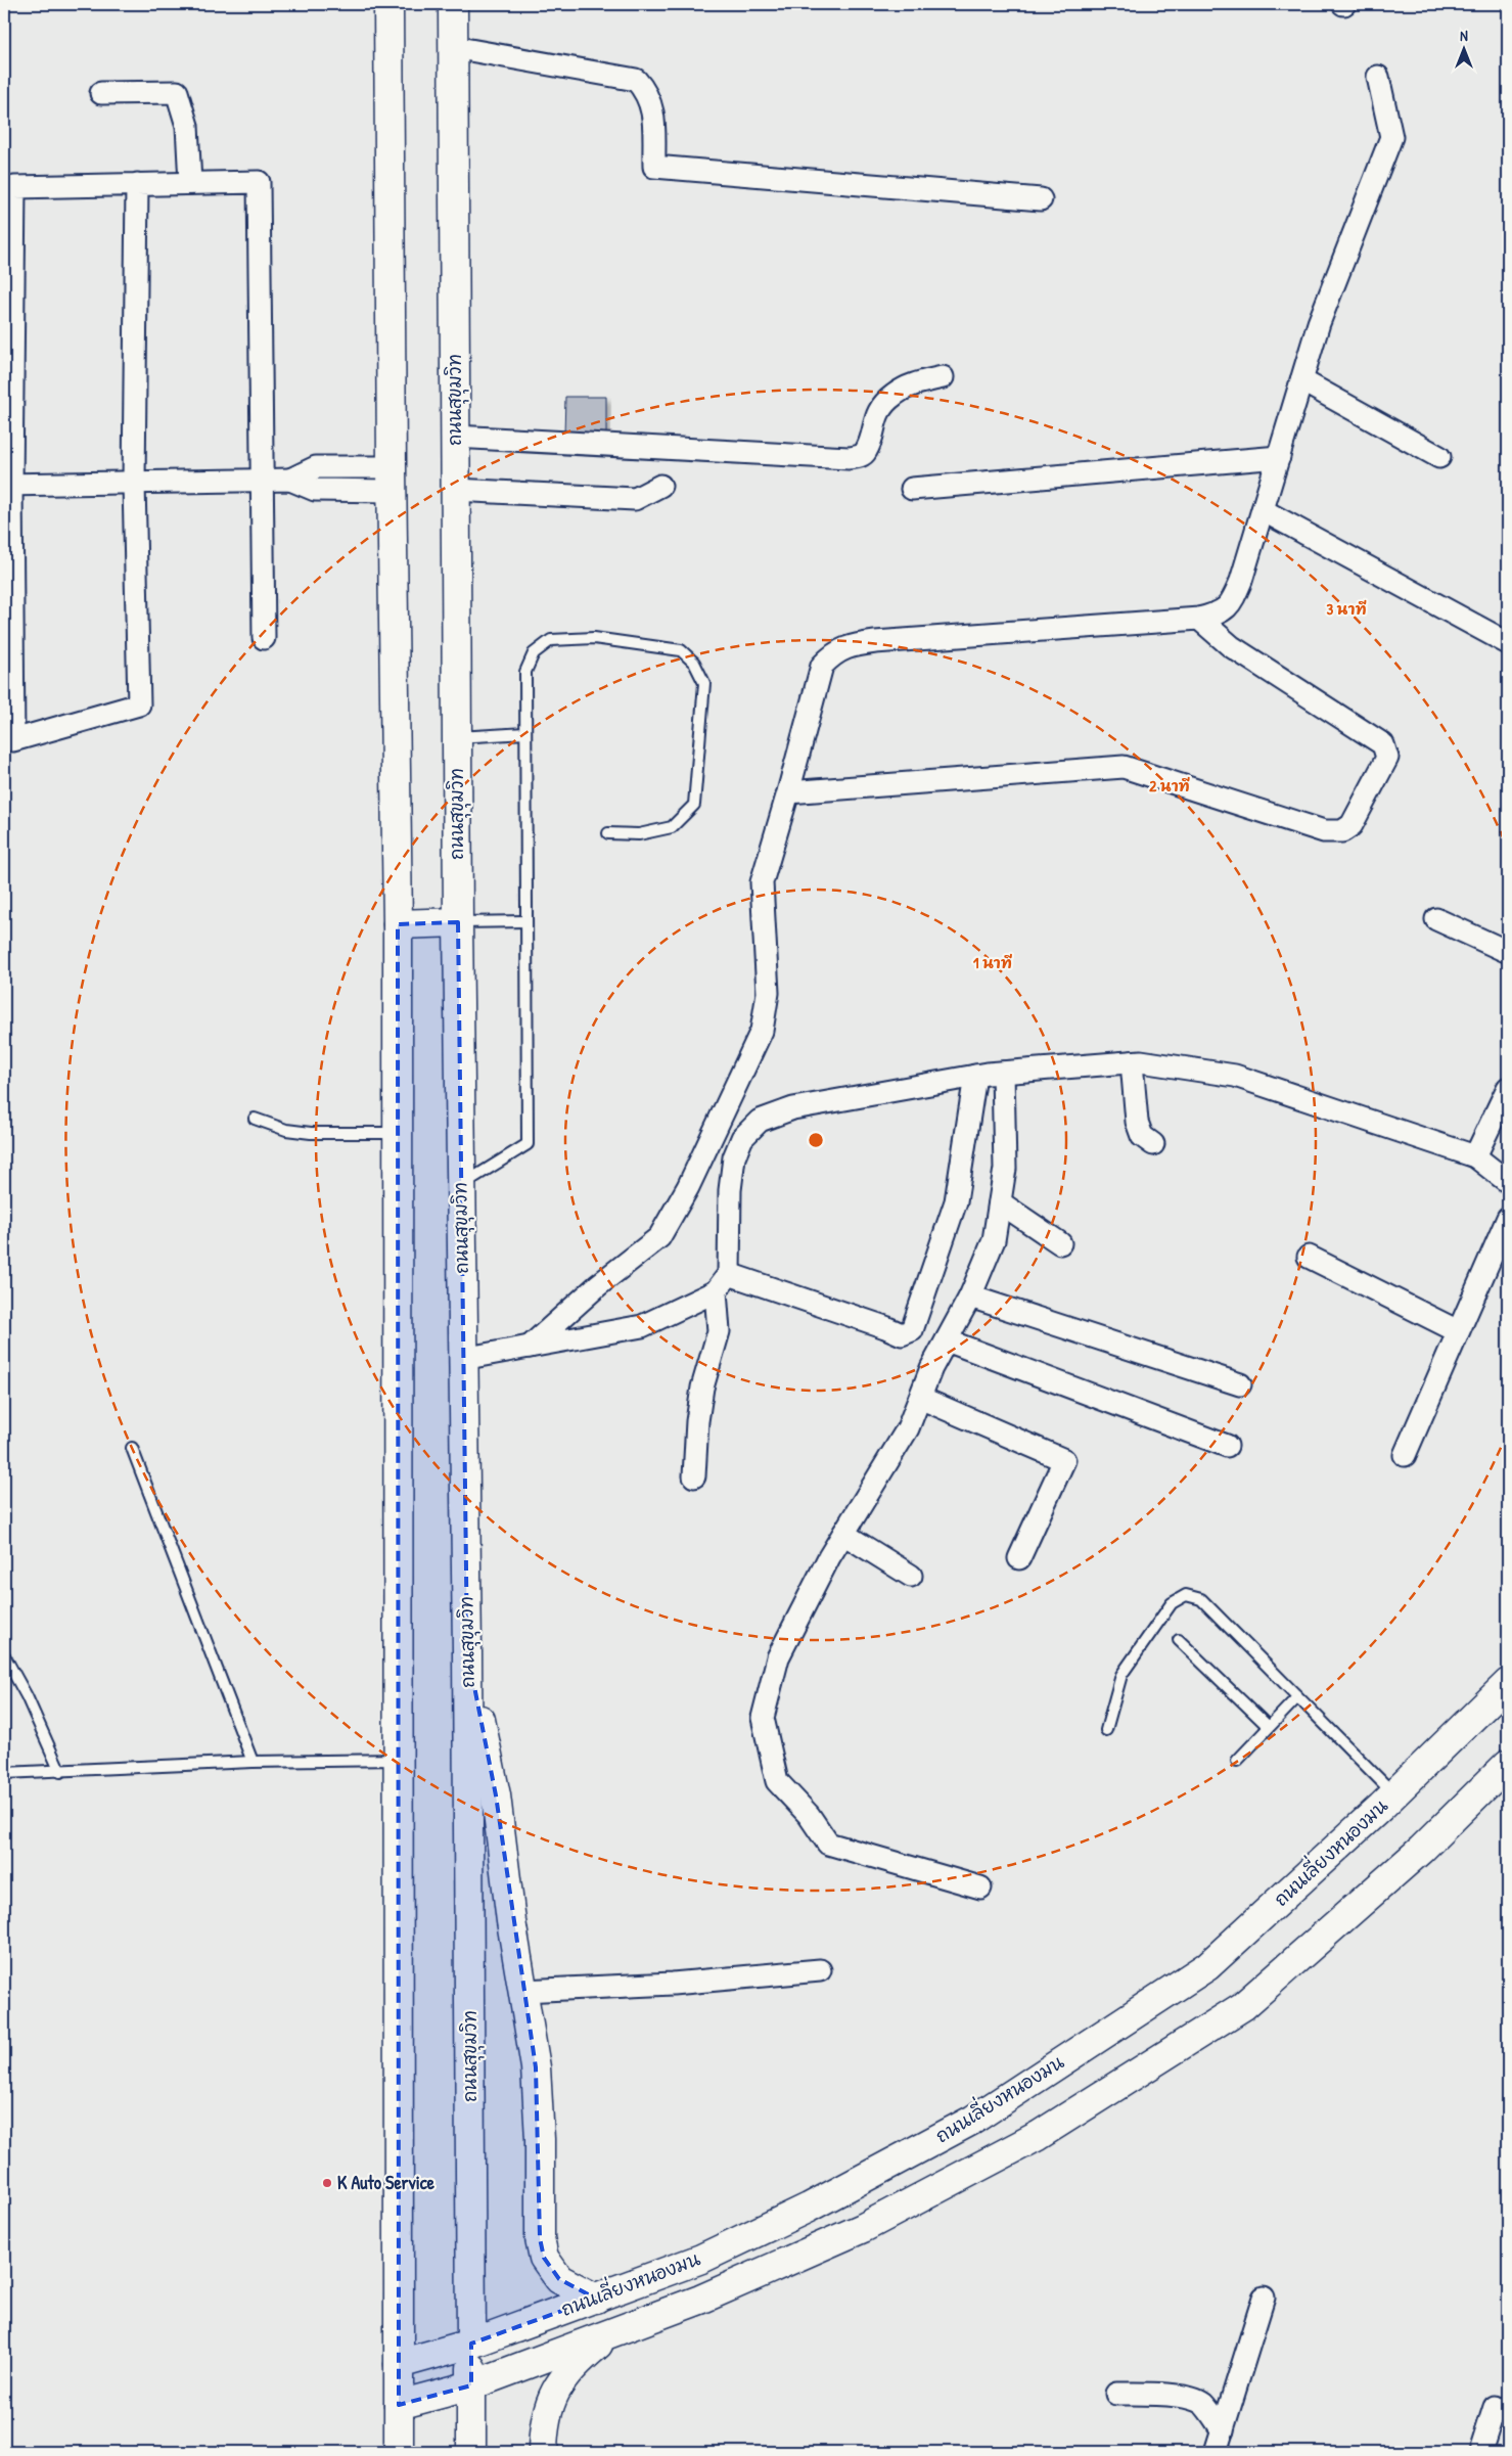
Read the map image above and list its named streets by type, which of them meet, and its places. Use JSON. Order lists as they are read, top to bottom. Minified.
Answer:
{"streets":{"main road":["ถนนสุขุมวิท","ถนนเลี่ยงหนองมน"]},"crossings":[["ถนนสุขุมวิท","ถนนเลี่ยงหนองมน"]],"places":["K Auto Service"],"north":"top","rings":["3 นาที","2 นาที","1 นาที"]}
